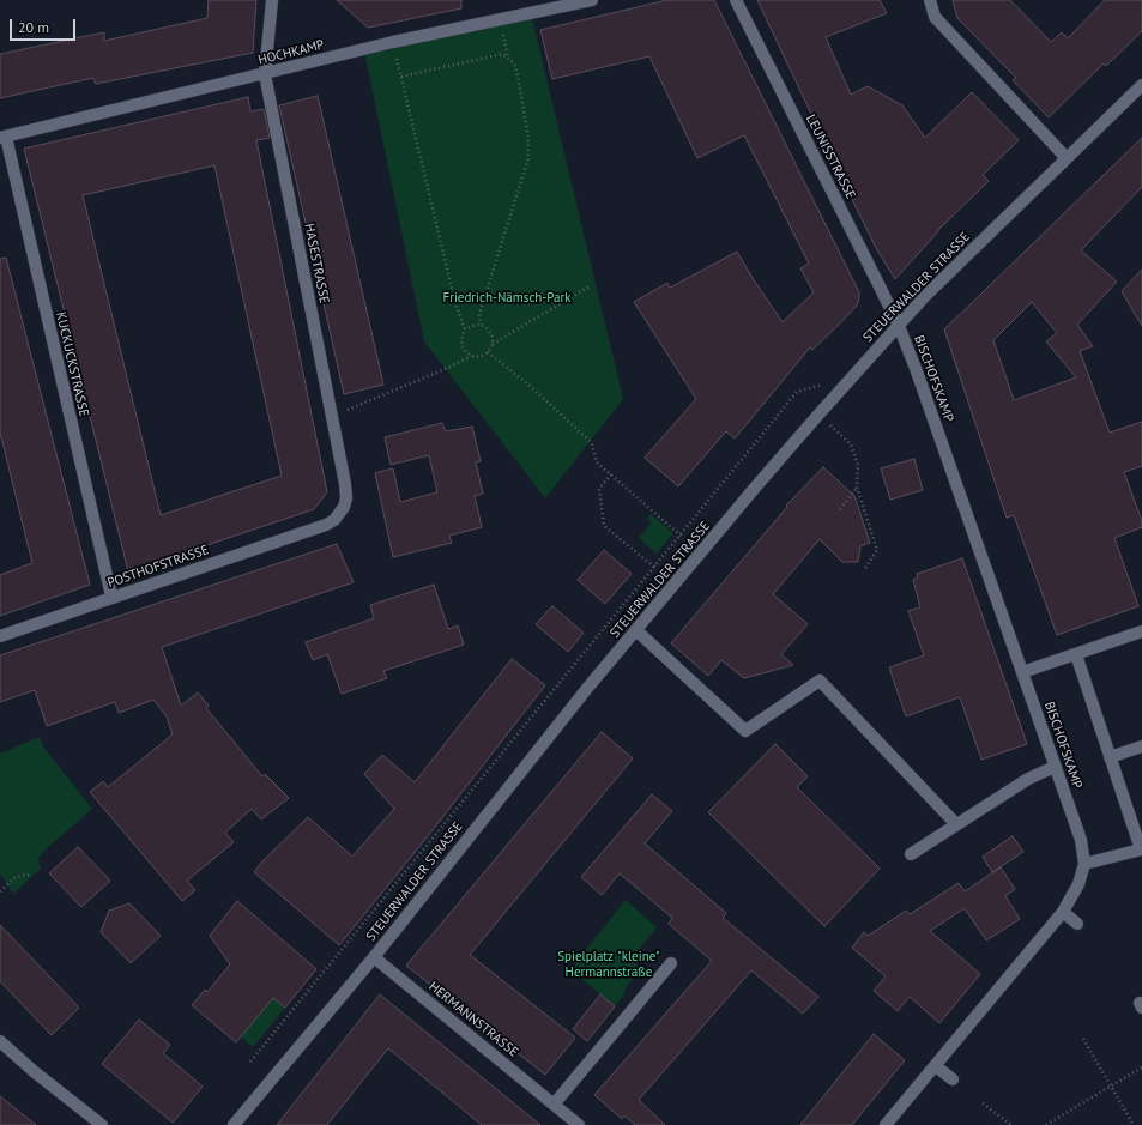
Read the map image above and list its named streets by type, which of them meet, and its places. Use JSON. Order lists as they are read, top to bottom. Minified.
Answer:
{"streets":{"street":["HOCHKAMP","LEUNISSTRASSE","HASESTRASSE","STEUERWALDER STRASSE","KUCKUCKSTRASSE","BISCHOFSKAMP","POSTHOFSTRASSE","HERMANNSTRASSE"]},"crossings":[["HOCHKAMP","HASESTRASSE"],["HOCHKAMP","KUCKUCKSTRASSE"],["LEUNISSTRASSE","STEUERWALDER STRASSE"],["LEUNISSTRASSE","BISCHOFSKAMP"],["HASESTRASSE","POSTHOFSTRASSE"],["STEUERWALDER STRASSE","BISCHOFSKAMP"],["STEUERWALDER STRASSE","HERMANNSTRASSE"],["KUCKUCKSTRASSE","POSTHOFSTRASSE"]],"parks":["Friedrich-Nämsch-Park","Spielplatz \"kleine\" Hermannstraße"],"scale_bar":"20 m"}
